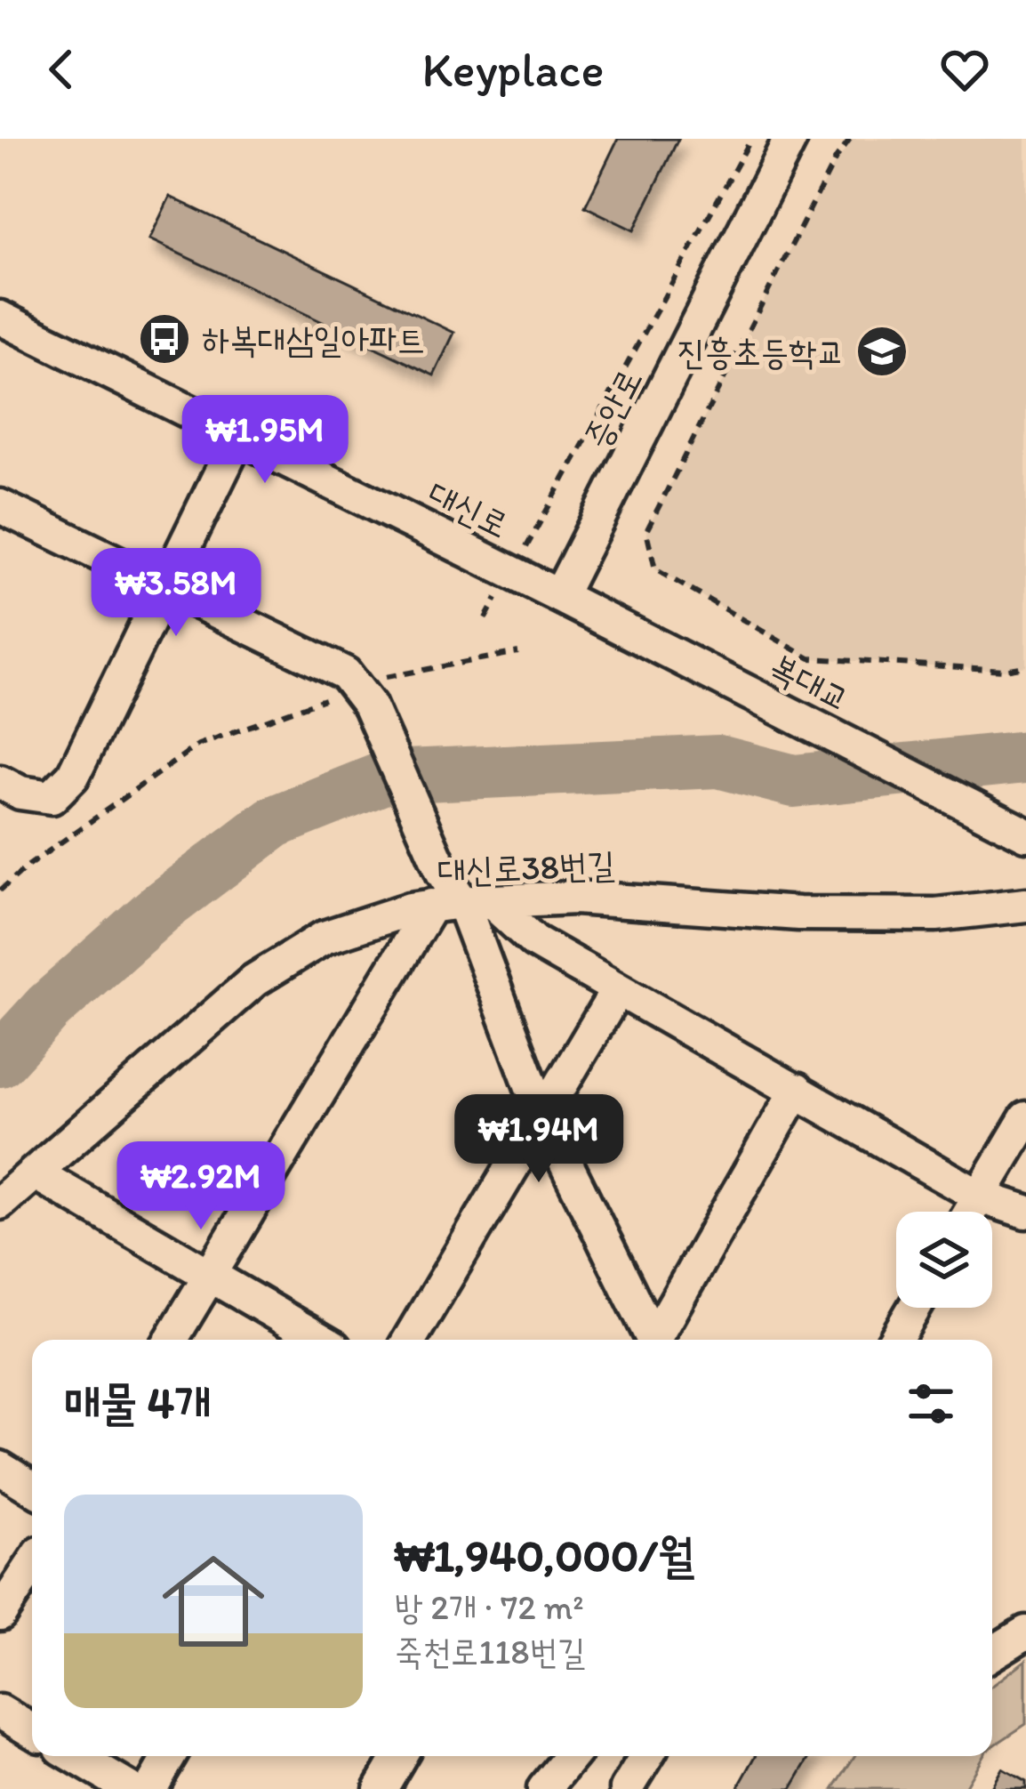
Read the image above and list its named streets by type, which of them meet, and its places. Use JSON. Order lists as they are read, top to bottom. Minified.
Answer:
{"streets":{"street":["증안로","대신로","복대교","대신로38번길"]},"crossings":[["증안로","대신로"],["증안로","복대교"],["대신로","복대교"]],"places":{"bus stop":["하복대삼일아파트"],"school or university":["진흥초등학교"]},"page":{"header":"Keyplace","price":["₩1.95M","₩3.58M","₩1.94M","₩2.92M"],"heading":"매물 4개","list":[{"name":"₩1,940,000/월","note":"방 2개 · 72 m² · 죽천로118번길"}]}}
